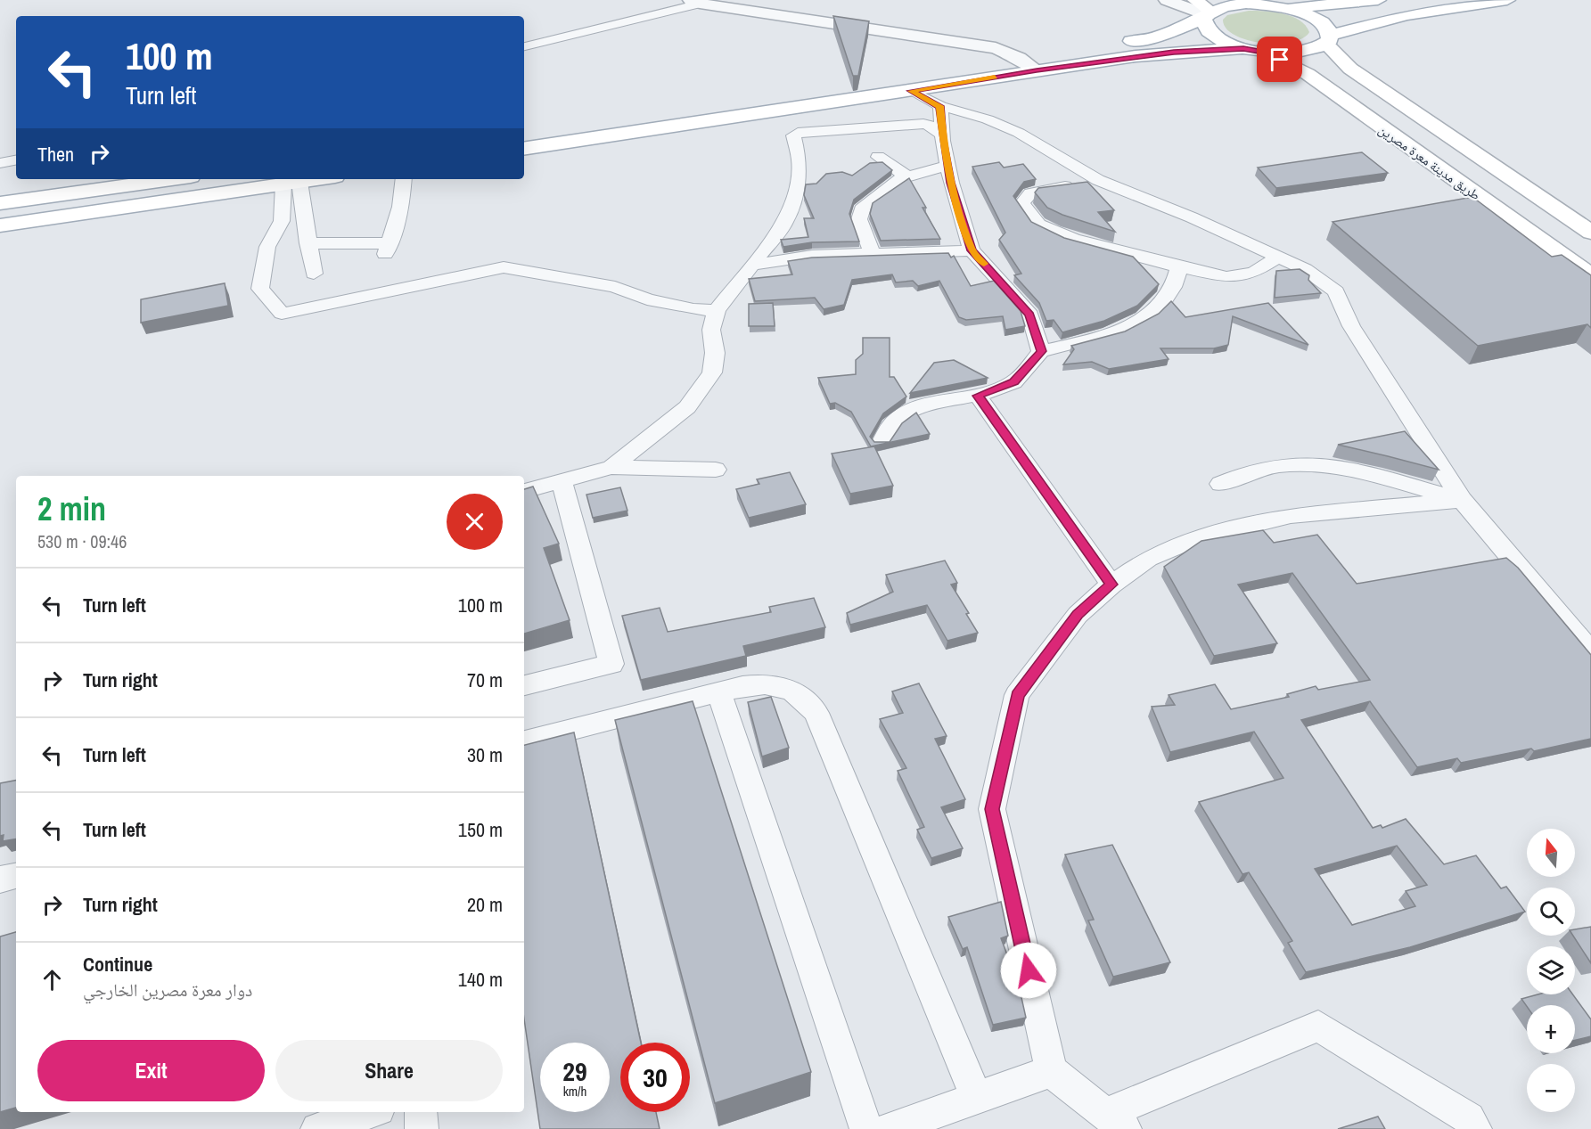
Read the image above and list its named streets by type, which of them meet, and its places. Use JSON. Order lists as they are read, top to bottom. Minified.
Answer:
{"streets":{"main road":["طريق مدينة معرة مصرين"]},"north":"top","page":{"turn":["100 m","Turn left"],"then":"Then","heading":["2 min","530 m · 09:46"],"list":[{"name":"Turn left","value":"100 m"},{"name":"Turn right","value":"70 m"},{"name":"Turn left","value":"30 m"},{"name":"Turn left","value":"150 m"},{"name":"Turn right","value":"20 m"},{"name":"Continue","note":"دوار معرة مصرين الخارجي","value":"140 m"}],"map_buttons":["+","−"],"buttons":["Exit","Share"],"speed":"29 km/h","limit":"30"}}
